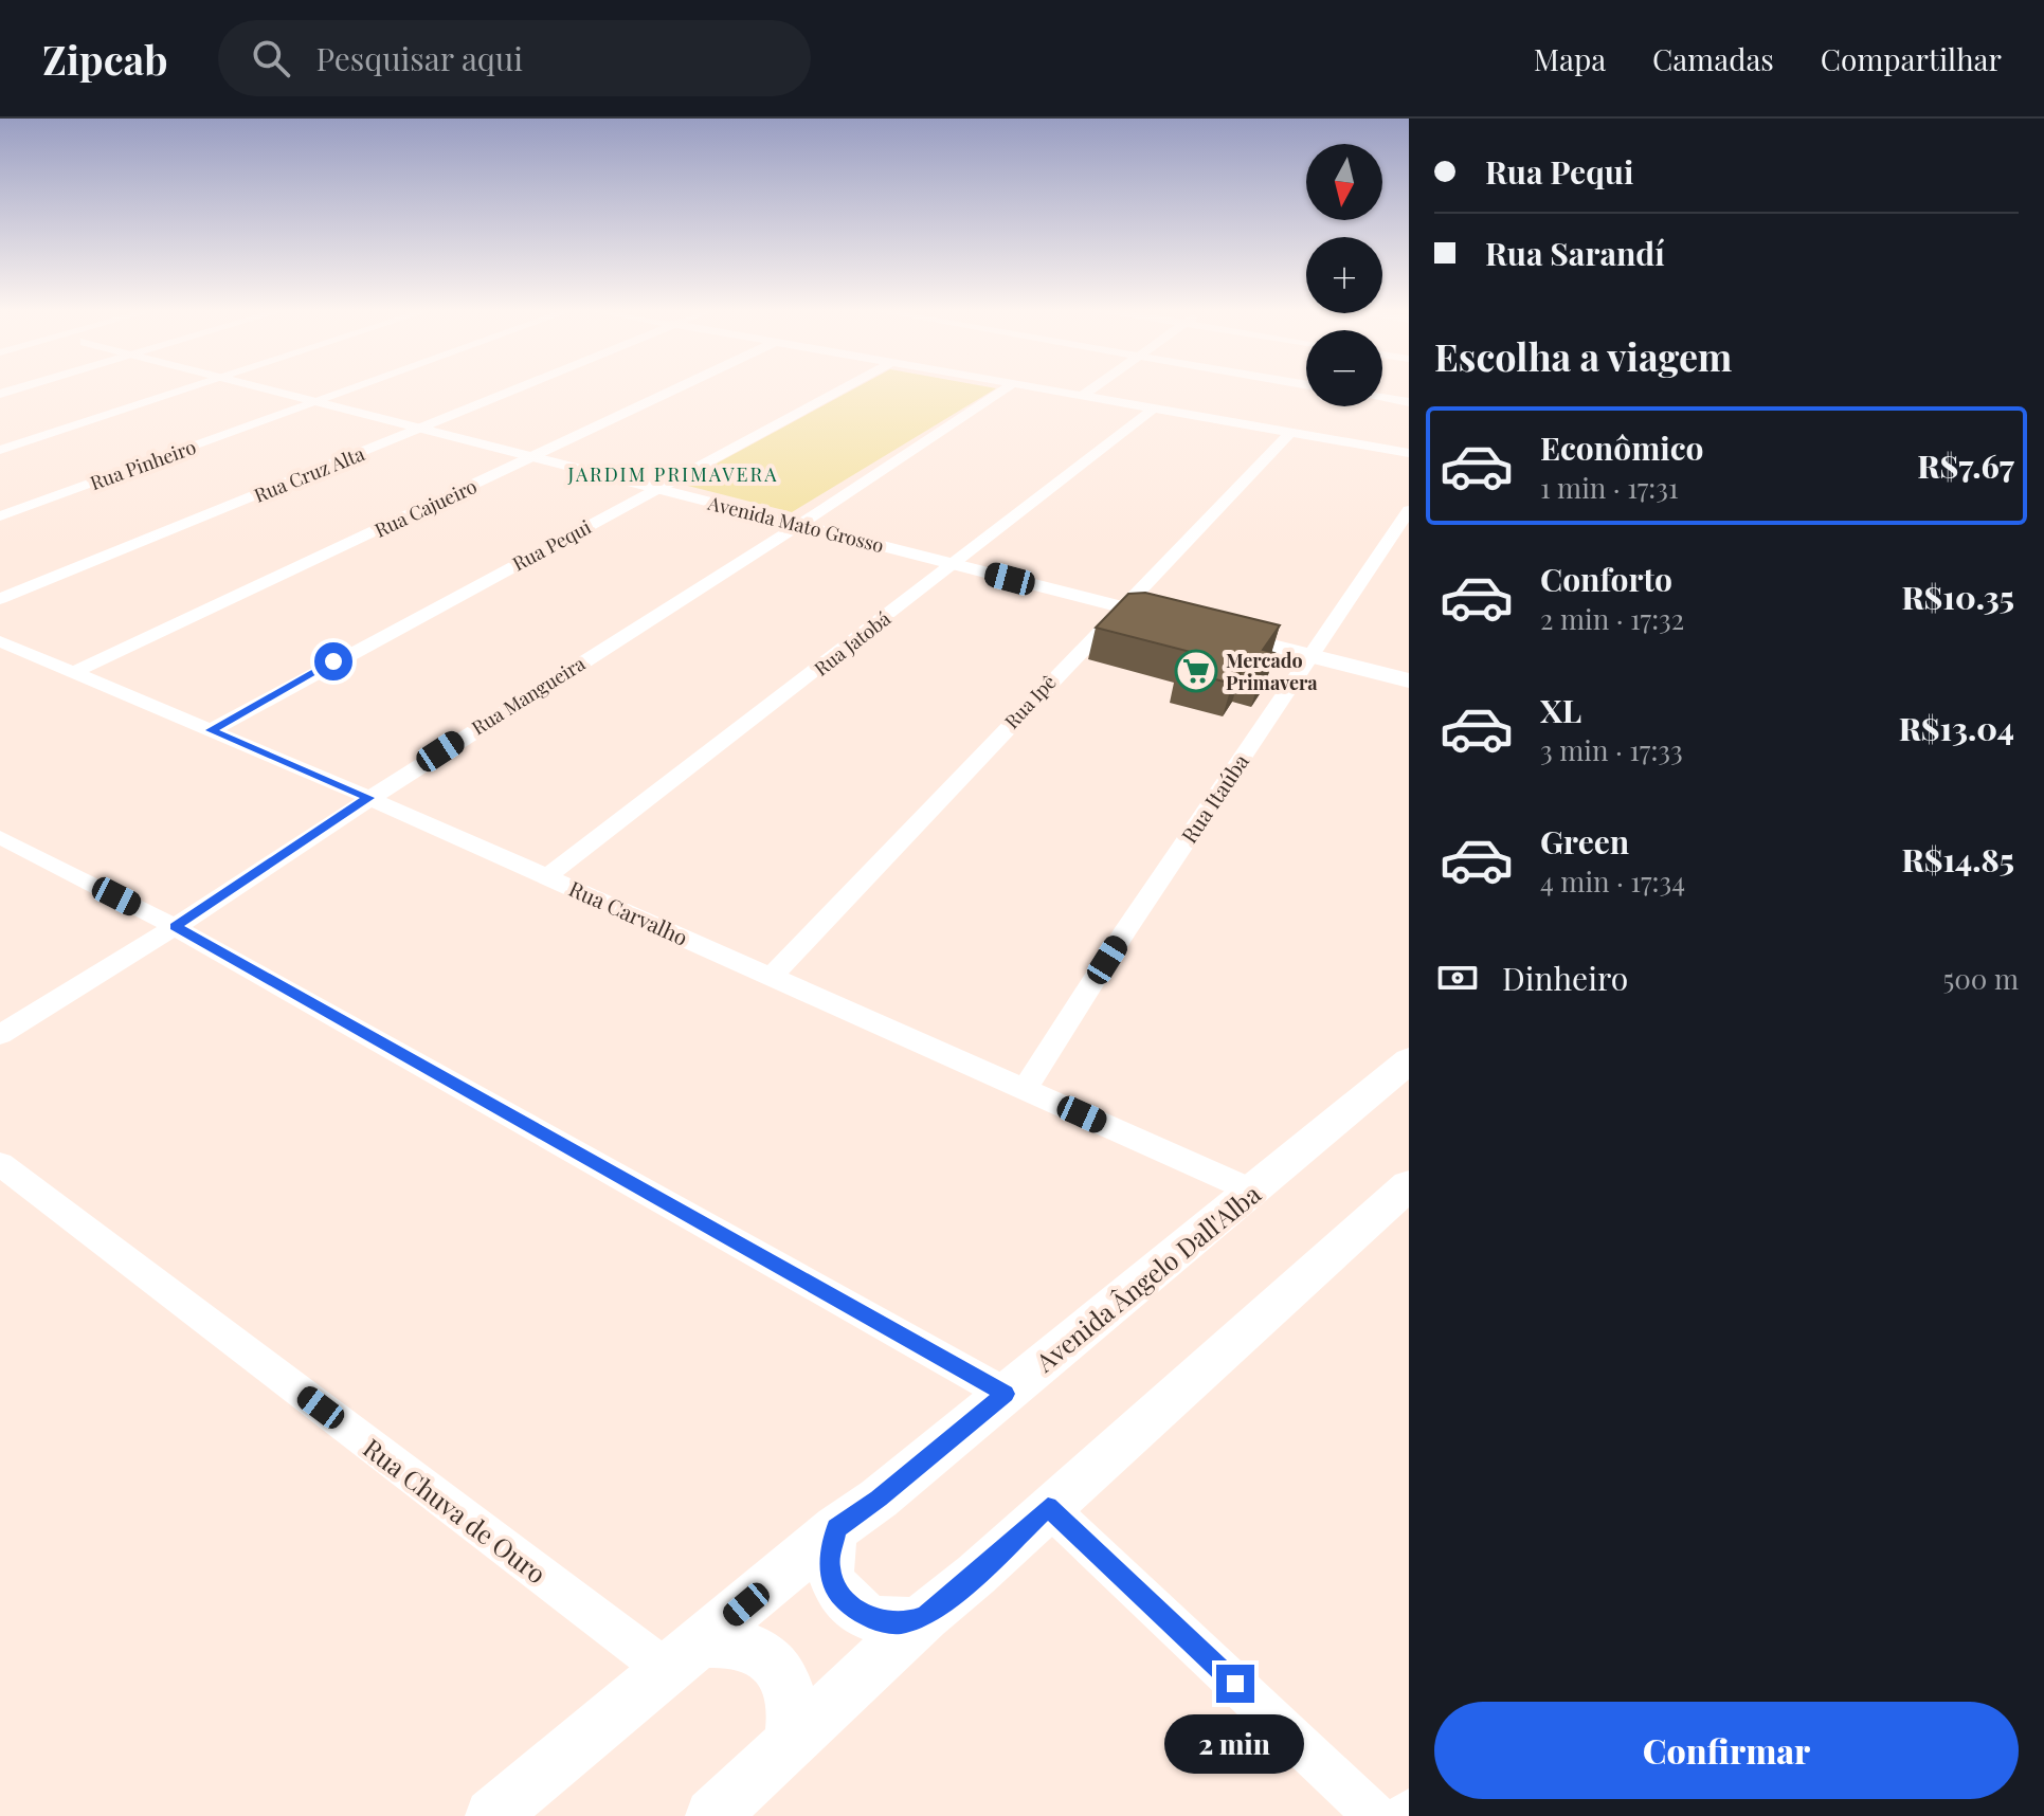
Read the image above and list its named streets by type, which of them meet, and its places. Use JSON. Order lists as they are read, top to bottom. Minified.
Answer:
{"streets":{"street":["Rua Pinheiro","Rua Cruz Alta","Rua Cajueiro","Avenida Mato Grosso","Rua Pequi","Rua Jatobá","Rua Mangueira","Rua Ipê","Rua Itaúba","Rua Carvalho","Avenida Ângelo Dall'Alba","Rua Chuva de Ouro"]},"crossings":[["Rua Pinheiro","Avenida Mato Grosso"],["Rua Cruz Alta","Avenida Mato Grosso"],["Rua Cajueiro","Avenida Mato Grosso"],["Rua Cajueiro","Rua Carvalho"],["Avenida Mato Grosso","Rua Pequi"],["Avenida Mato Grosso","Rua Jatobá"],["Avenida Mato Grosso","Rua Mangueira"],["Avenida Mato Grosso","Rua Ipê"],["Rua Pequi","Rua Carvalho"],["Rua Jatobá","Rua Carvalho"],["Rua Mangueira","Rua Carvalho"],["Rua Ipê","Rua Carvalho"],["Rua Itaúba","Rua Carvalho"],["Rua Carvalho","Avenida Ângelo Dall'Alba"],["Avenida Ângelo Dall'Alba","Rua Chuva de Ouro"]],"districts":["JARDIM PRIMAVERA"],"places":{"supermarket":["Mercado Primavera"]},"north":"bottom","page":{"header":"Zipcab","search":"Pesquisar aqui","nav":["Mapa","Camadas","Compartilhar"],"banner":["Rua Pequi","Rua Sarandí"],"map_buttons":["+","−"],"heading":"Escolha a viagem","list":[{"name":"Econômico","note":"1 min · 17:31","value":"R$7.67"},{"name":"Conforto","note":"2 min · 17:32","value":"R$10.35"},{"name":"XL","note":"3 min · 17:33","value":"R$13.04"},{"name":"Green","note":"4 min · 17:34","value":"R$14.85"}],"pay":["Dinheiro","500 m"],"buttons":"Confirmar","bubble":"2 min"}}
